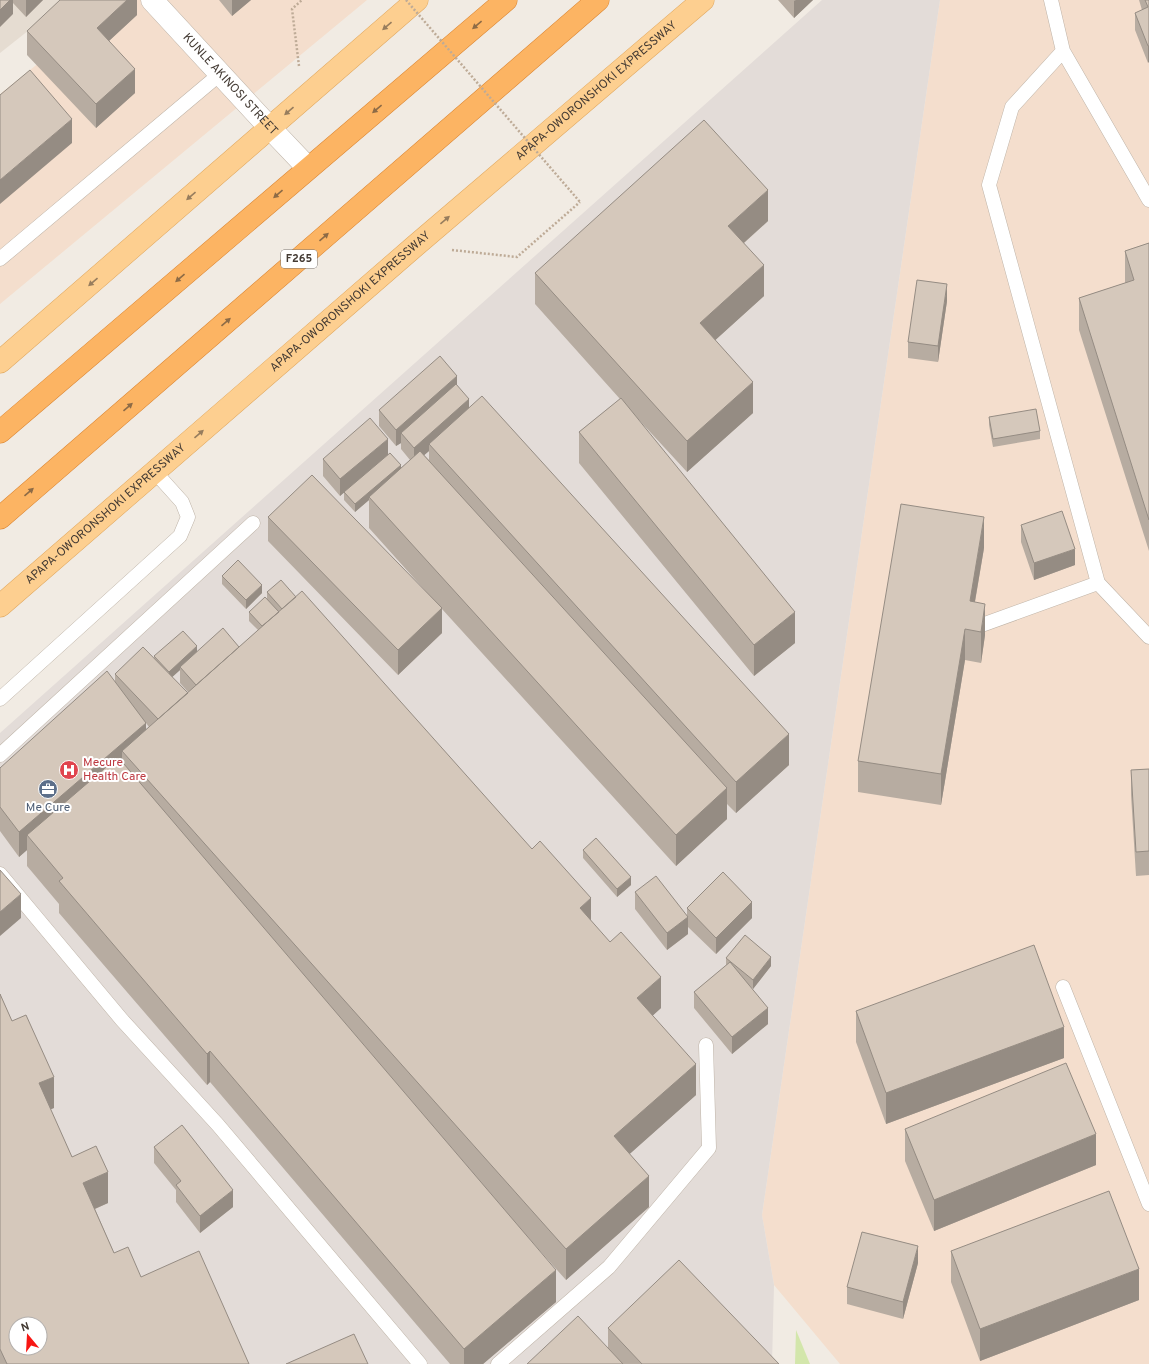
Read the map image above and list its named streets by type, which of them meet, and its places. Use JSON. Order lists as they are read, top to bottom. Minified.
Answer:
{"streets":{"highway":["F265"],"main road":["APAPA-OWORONSHOKI EXPRESSWAY"],"street":["KUNLE AKINOSI STREET"]},"places":{"hospital":["Mecure Health Care"],"office":["Me Cure"]},"north":"top"}
